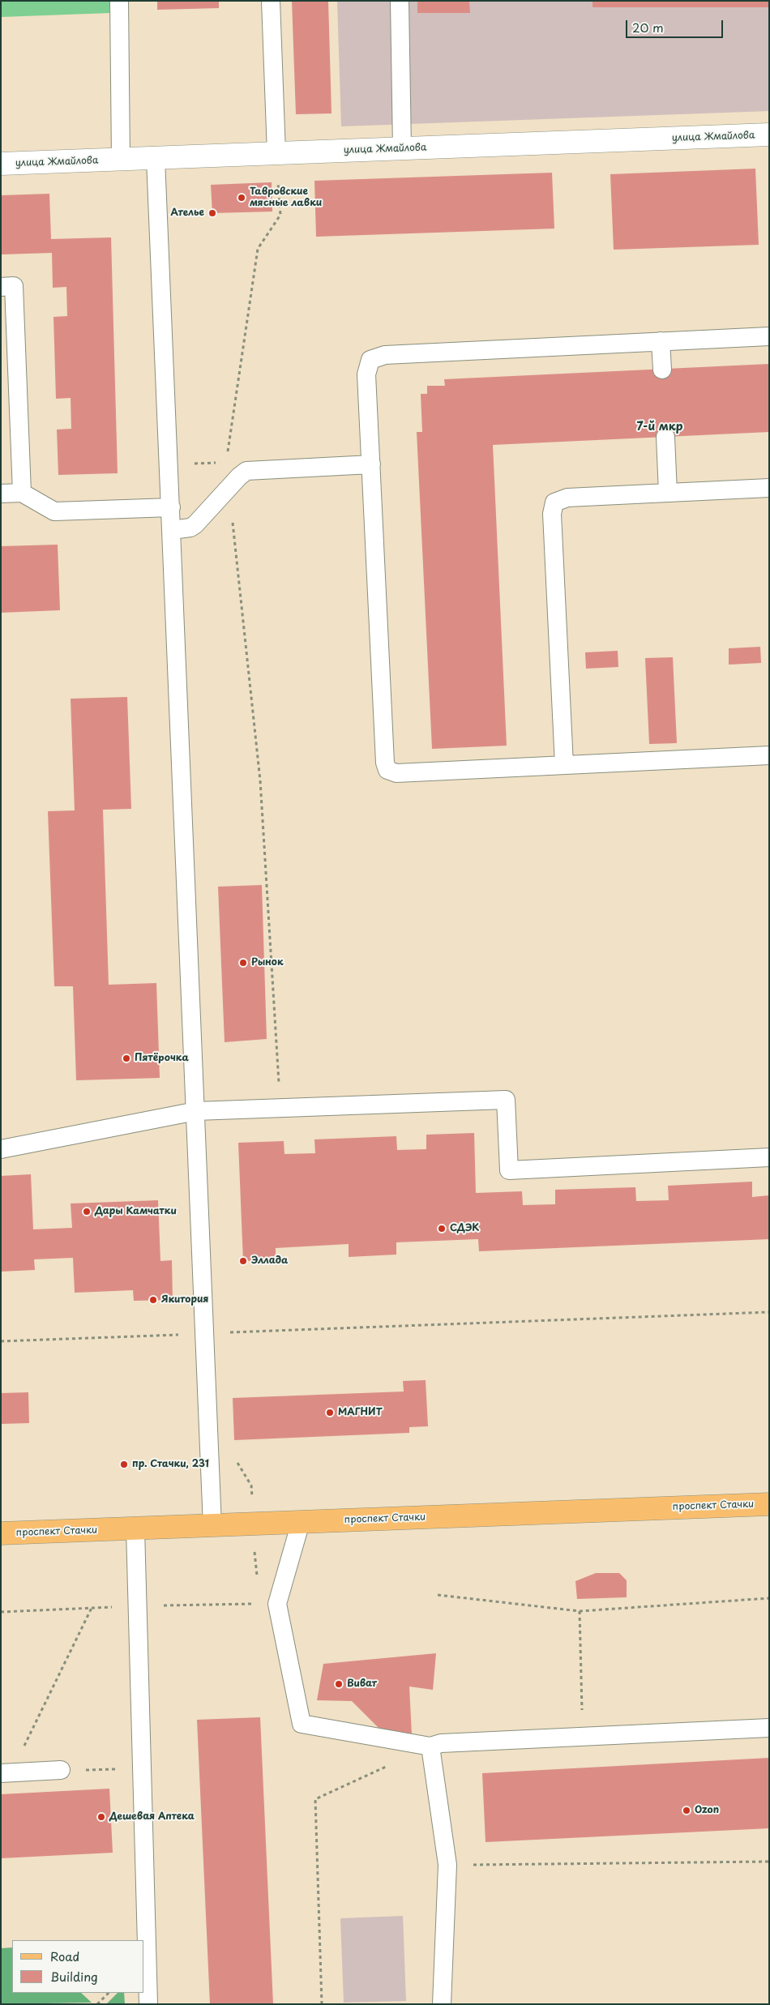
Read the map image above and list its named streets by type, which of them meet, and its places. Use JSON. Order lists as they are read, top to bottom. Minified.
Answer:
{"streets":{"main road":["проспект Стачки"],"street":["улица Жмайлова"]},"districts":["7-й мкр"],"places":["Тавровские мясные лавки","Ателье","Рынок","Пятёрочка","Дары Камчатки","СДЭК","Эллада","Якитория","МАГНИТ","пр. Стачки, 231","Виват","Ozon","Дешевая Аптека"],"legend":["Road","Building"],"scale_bar":"20 m"}
